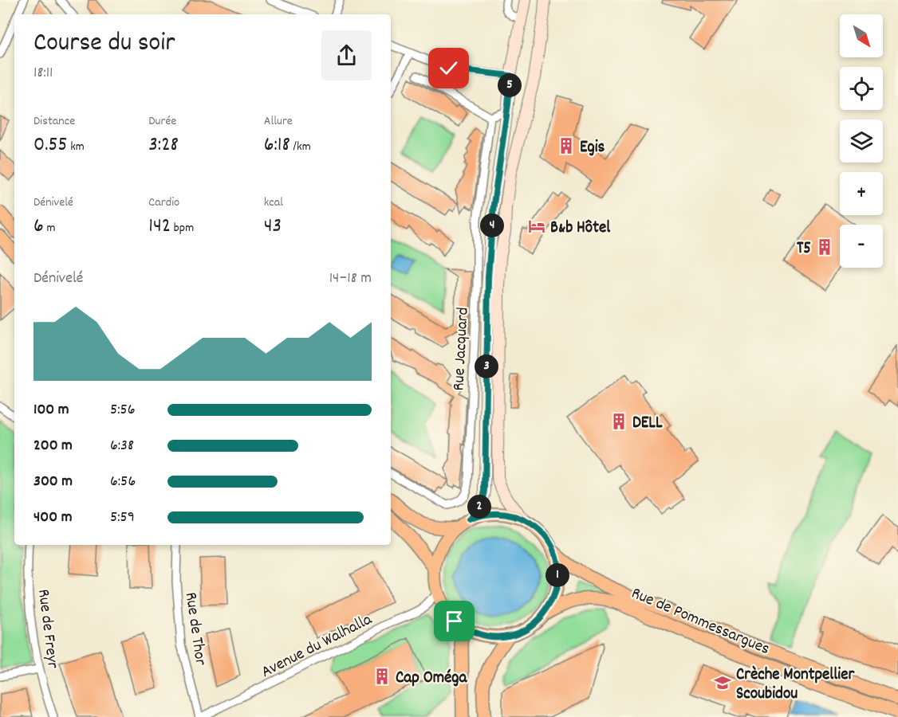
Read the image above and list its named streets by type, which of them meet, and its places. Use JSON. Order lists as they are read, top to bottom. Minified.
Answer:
{"streets":{"main road":["Rue de Pommessargues"],"street":["Rue Jacquard","Rue de Freyr","Rue de Thor","Avenue du Walhalla"]},"crossings":[["Rue de Pommessargues","Avenue du Walhalla"],["Rue de Thor","Avenue du Walhalla"]],"places":{"building":["Egis","T5","DELL","Cap Oméga"],"hotel":["B&b Hôtel"],"school or university":["Crèche Montpellier Scoubidou"]},"north":"bottom right","page":{"map_buttons":["+","−"],"heading":["Course du soir","18:11"],"pins":["5","4","3","2","1"],"stats":[["Distance","0.55 km"],["Durée","3:28"],["Allure","6:18 /km"],["Dénivelé","6 m"],["Cardio","142 bpm"],["kcal","43"]],"chart":["Dénivelé","14–18 m"],"list":[{"name":"100 m","note":"5:56"},{"name":"200 m","note":"6:38"},{"name":"300 m","note":"6:56"},{"name":"400 m","note":"5:59"}]}}
